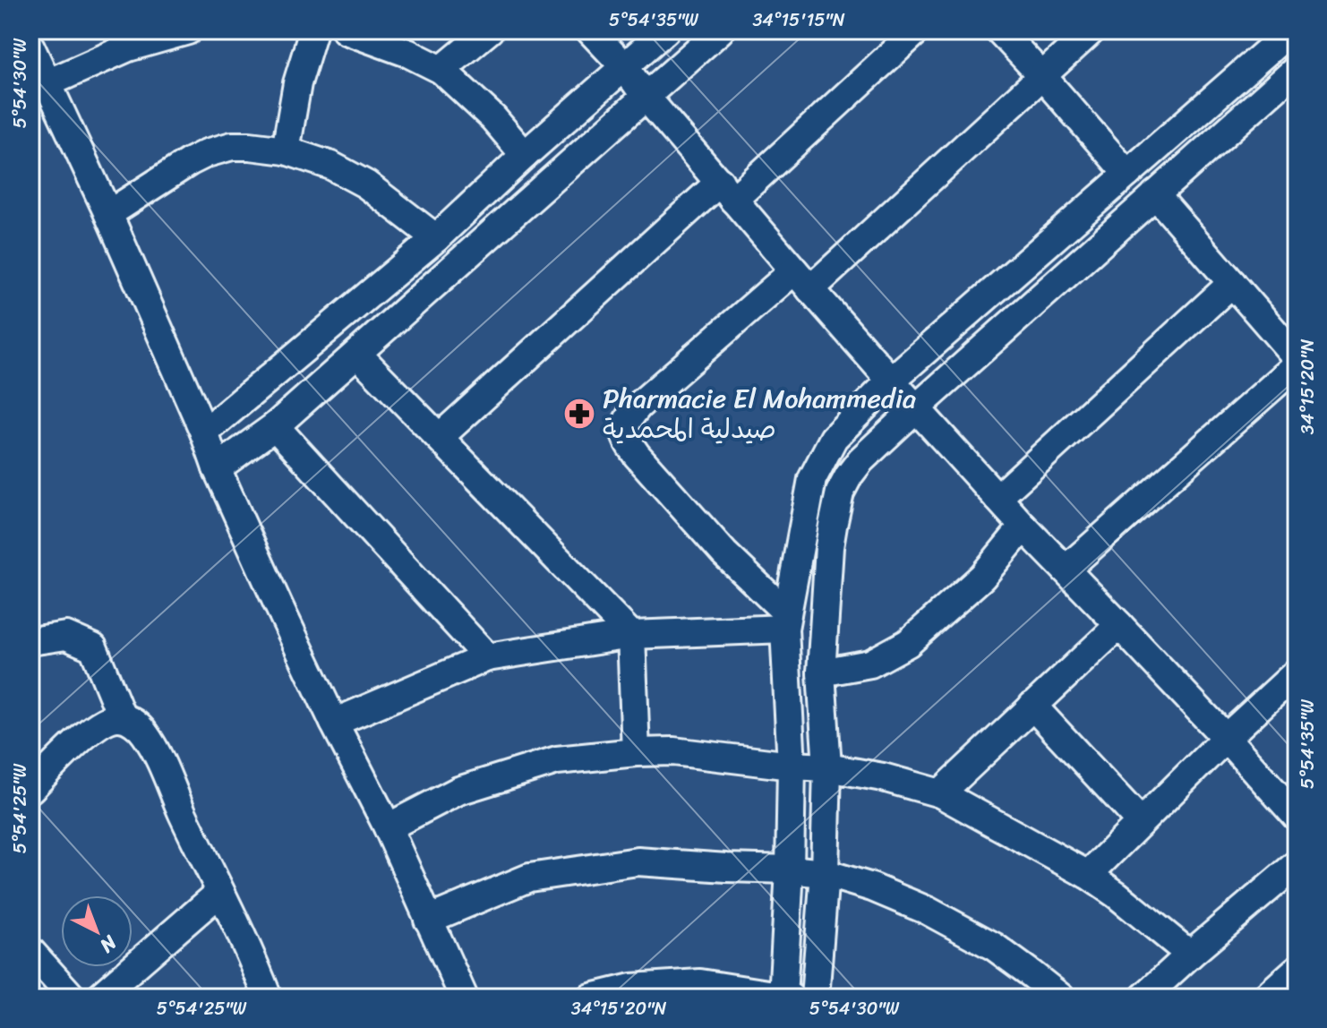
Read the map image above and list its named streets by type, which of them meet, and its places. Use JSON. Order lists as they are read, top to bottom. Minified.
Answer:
{"places":{"pharmacy":["Pharmacie El Mohammedia صيدلية المحمدية"]},"north":"bottom right","coordinates":["5°54'35\"W","34°15'15\"N","5°54'30\"W","34°15'20\"N","5°54'25\"W"]}
